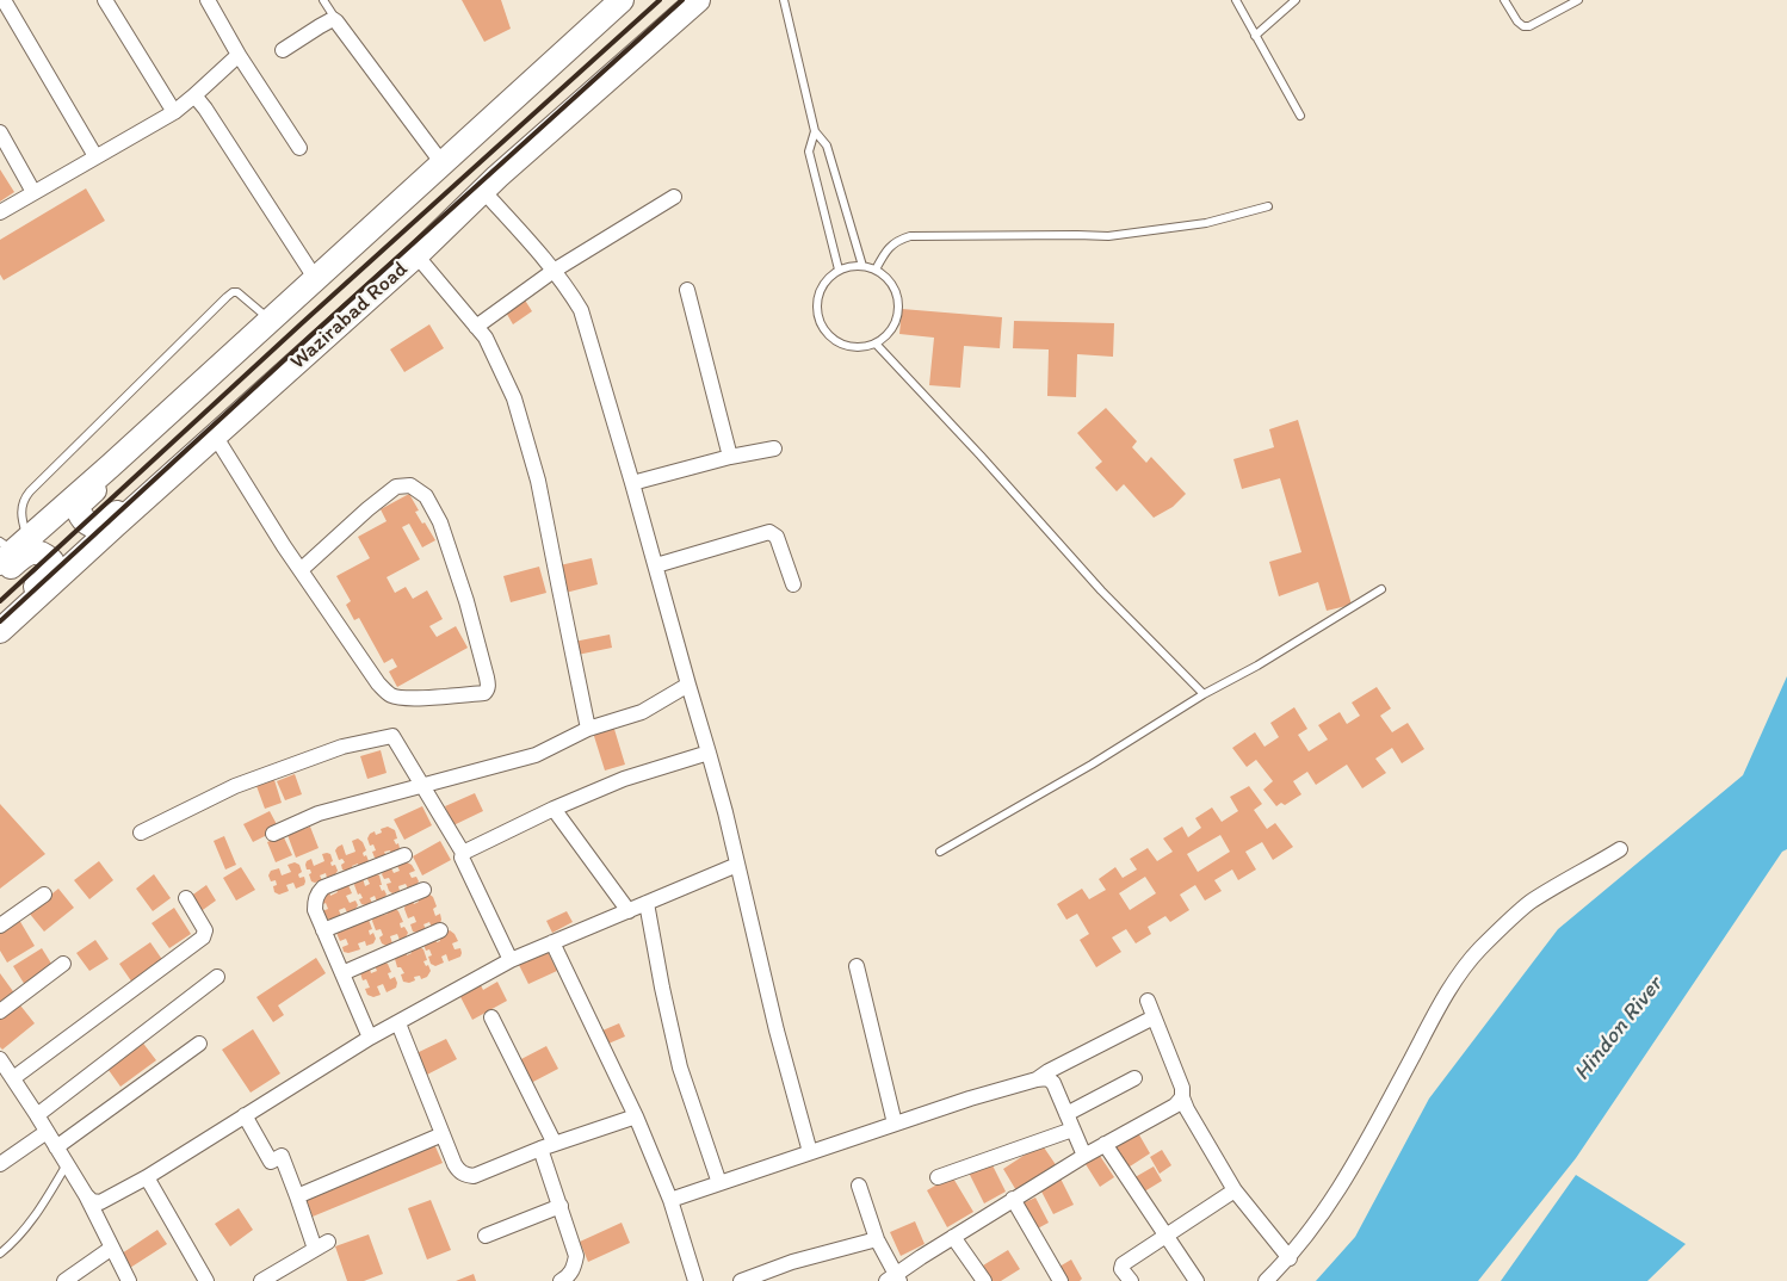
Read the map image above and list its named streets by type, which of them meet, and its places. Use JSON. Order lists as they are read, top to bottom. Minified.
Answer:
{"streets":{"highway":["Wazirabad Road"]},"water":["Hindon River"]}
